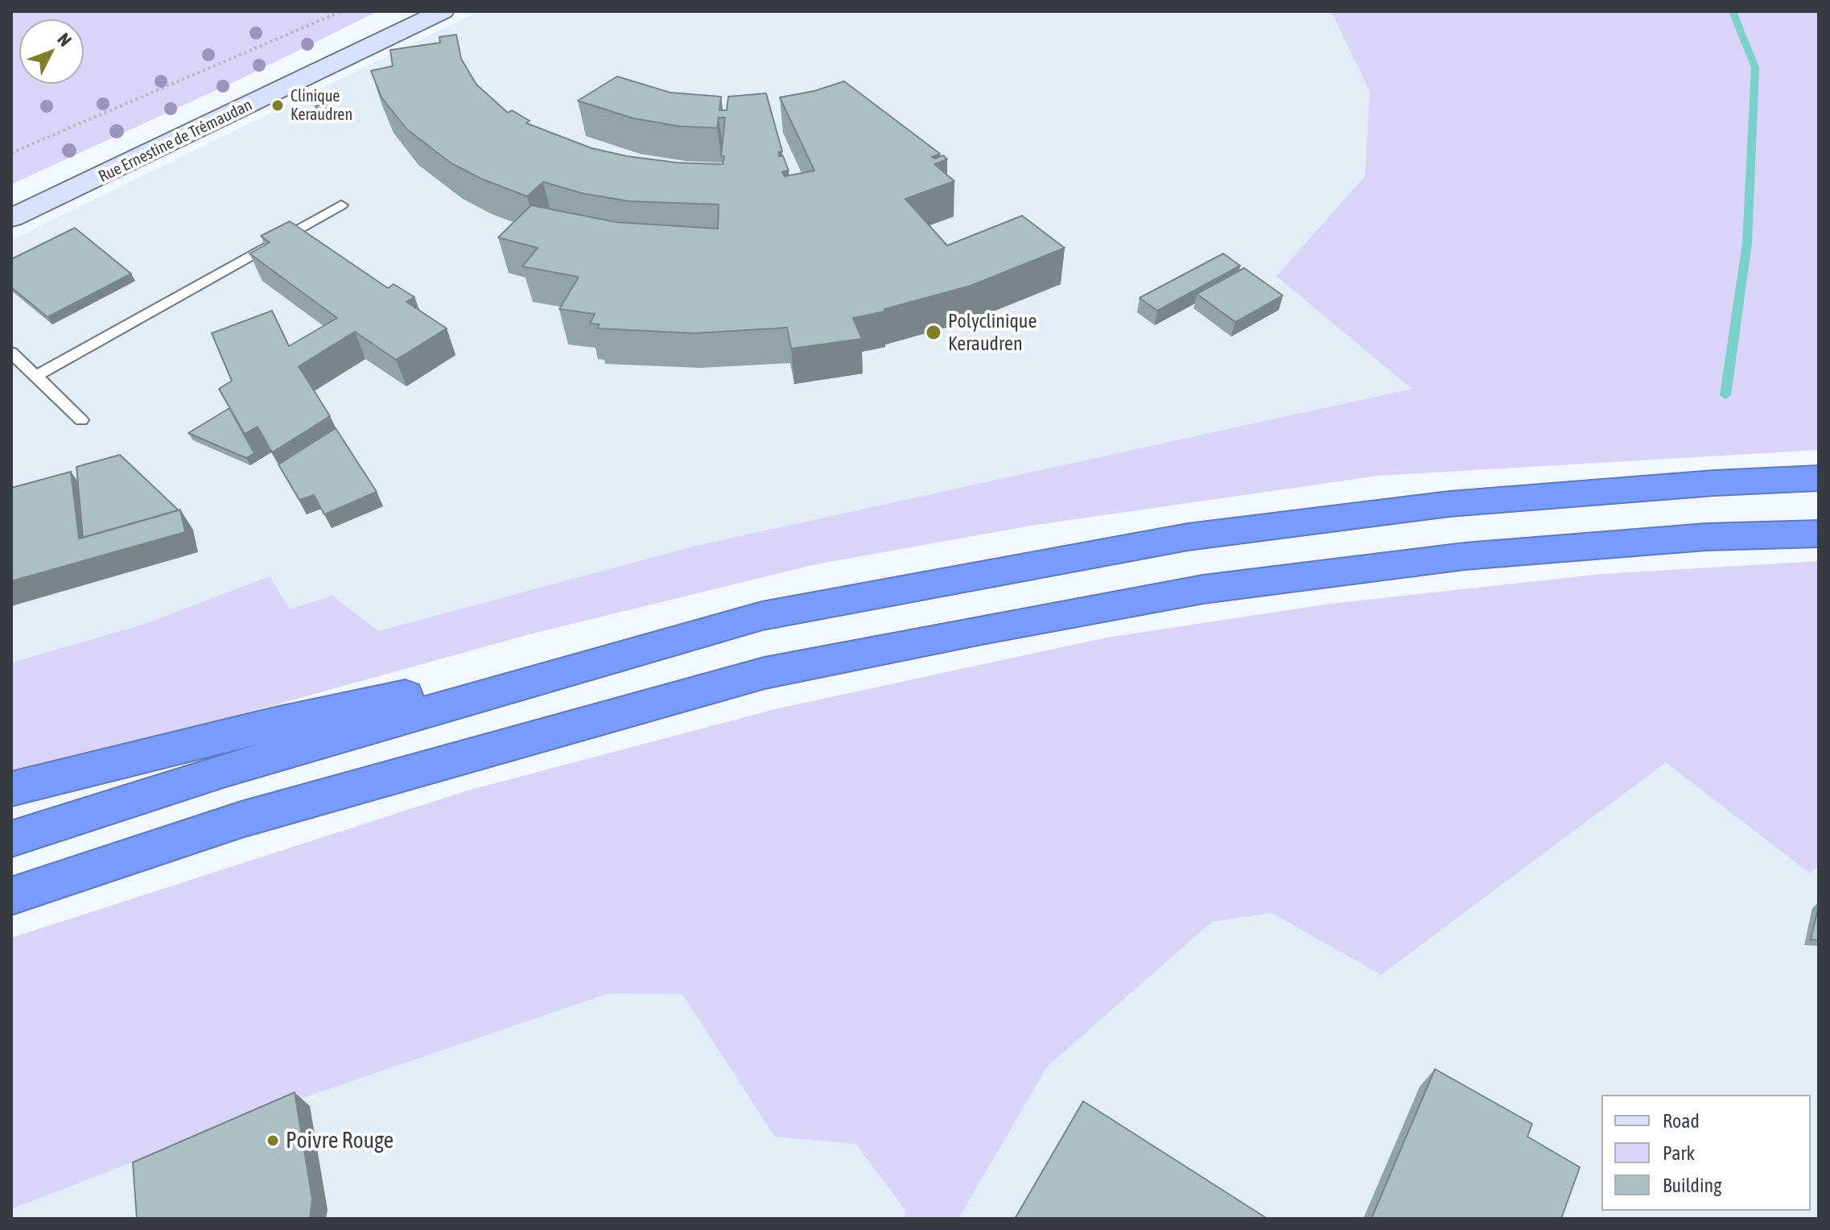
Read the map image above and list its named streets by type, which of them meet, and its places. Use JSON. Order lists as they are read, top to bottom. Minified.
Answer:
{"streets":{"street":["Rue Ernestine de Trémaudan"]},"places":["Clinique Keraudren","Polyclinique Keraudren","Poivre Rouge"],"legend":["Road","Park","Building"],"north":"top right"}
